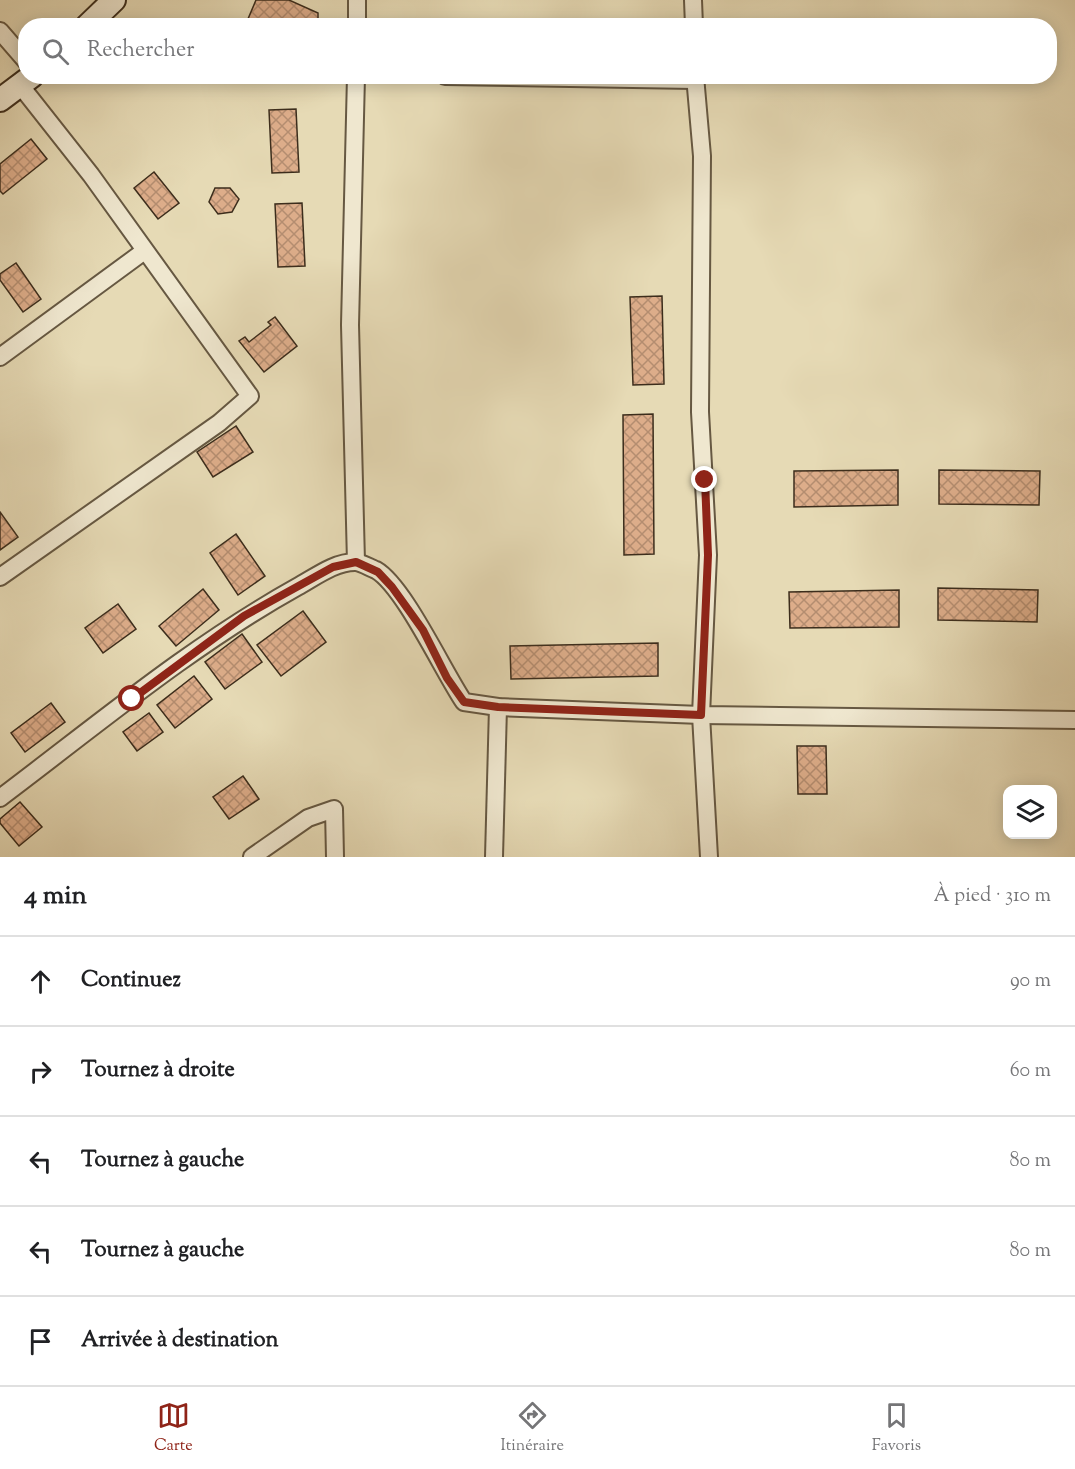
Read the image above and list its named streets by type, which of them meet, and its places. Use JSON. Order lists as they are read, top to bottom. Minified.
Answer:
{"page":{"search":"Rechercher","heading":["4 min","À pied · 310 m"],"list":[["Continuez","90 m"],["Tournez à droite","60 m"],["Tournez à gauche","80 m"],["Tournez à gauche","80 m"],"Arrivée à destination"],"nav":["Carte","Itinéraire","Favoris"]}}
